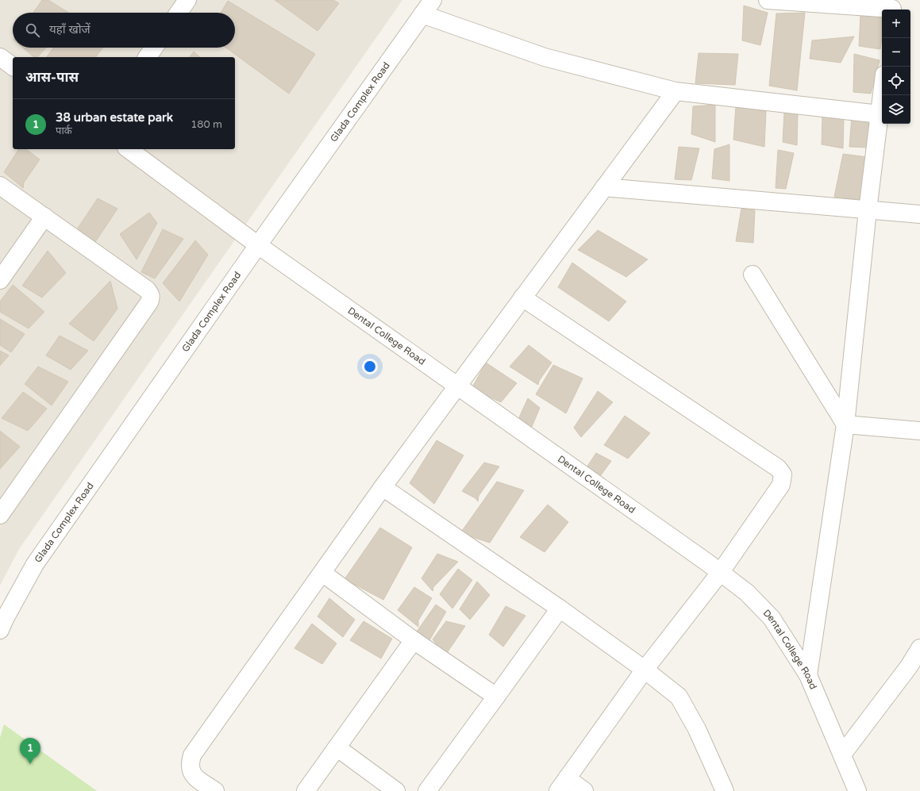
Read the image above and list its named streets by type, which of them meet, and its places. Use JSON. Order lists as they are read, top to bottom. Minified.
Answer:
{"streets":{"street":["Glada Complex Road","Dental College Road"]},"crossings":[["Glada Complex Road","Dental College Road"]],"page":{"map_buttons":["+","−"],"search":"यहाँ खोजें","heading":"आस-पास","list":[{"mark":"1","name":"38 urban estate park","note":"पार्क","value":"180 m"}],"pins":"1"}}
